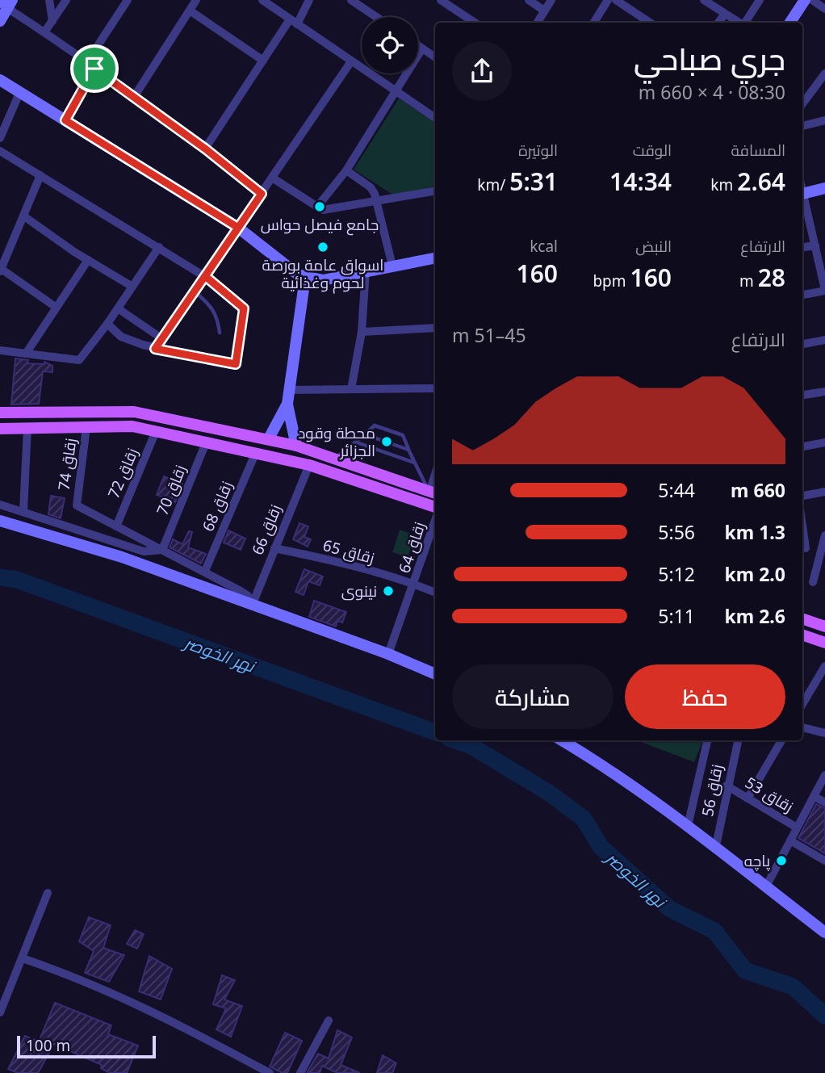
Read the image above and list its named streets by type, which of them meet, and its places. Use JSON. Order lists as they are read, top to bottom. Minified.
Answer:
{"streets":{"street":["زقاق 74","زقاق 72","زقاق 70","زقاق 68","زقاق 66","زقاق 64","زقاق 65","زقاق 56","زقاق 53"]},"crossings":[["زقاق 74","زقاق 72"],["زقاق 66","زقاق 65"],["زقاق 64","زقاق 65"],["زقاق 56","زقاق 53"]],"water":["نهر الخوصر"],"places":["جامع فيصل حواس","اسواق عامة بورصة لحوم وغذائية","محطة وقود الجزائر","نينوى","پاچه"],"scale_bar":"100 m","page":{"heading":["جري صباحي","08:30 · 4 × 660 m"],"stats":[["المسافة","2.64 km"],["الوقت","14:34"],["الوتيرة","5:31 /km"],["الارتفاع","28 m"],["النبض","160 bpm"],["kcal","160"]],"chart":["الارتفاع","45–51 m"],"list":[{"name":"660 m","note":"5:44"},{"name":"1.3 km","note":"5:56"},{"name":"2.0 km","note":"5:12"},{"name":"2.6 km","note":"5:11"}],"buttons":["حفظ","مشاركة"],"scale":"100 m"}}
